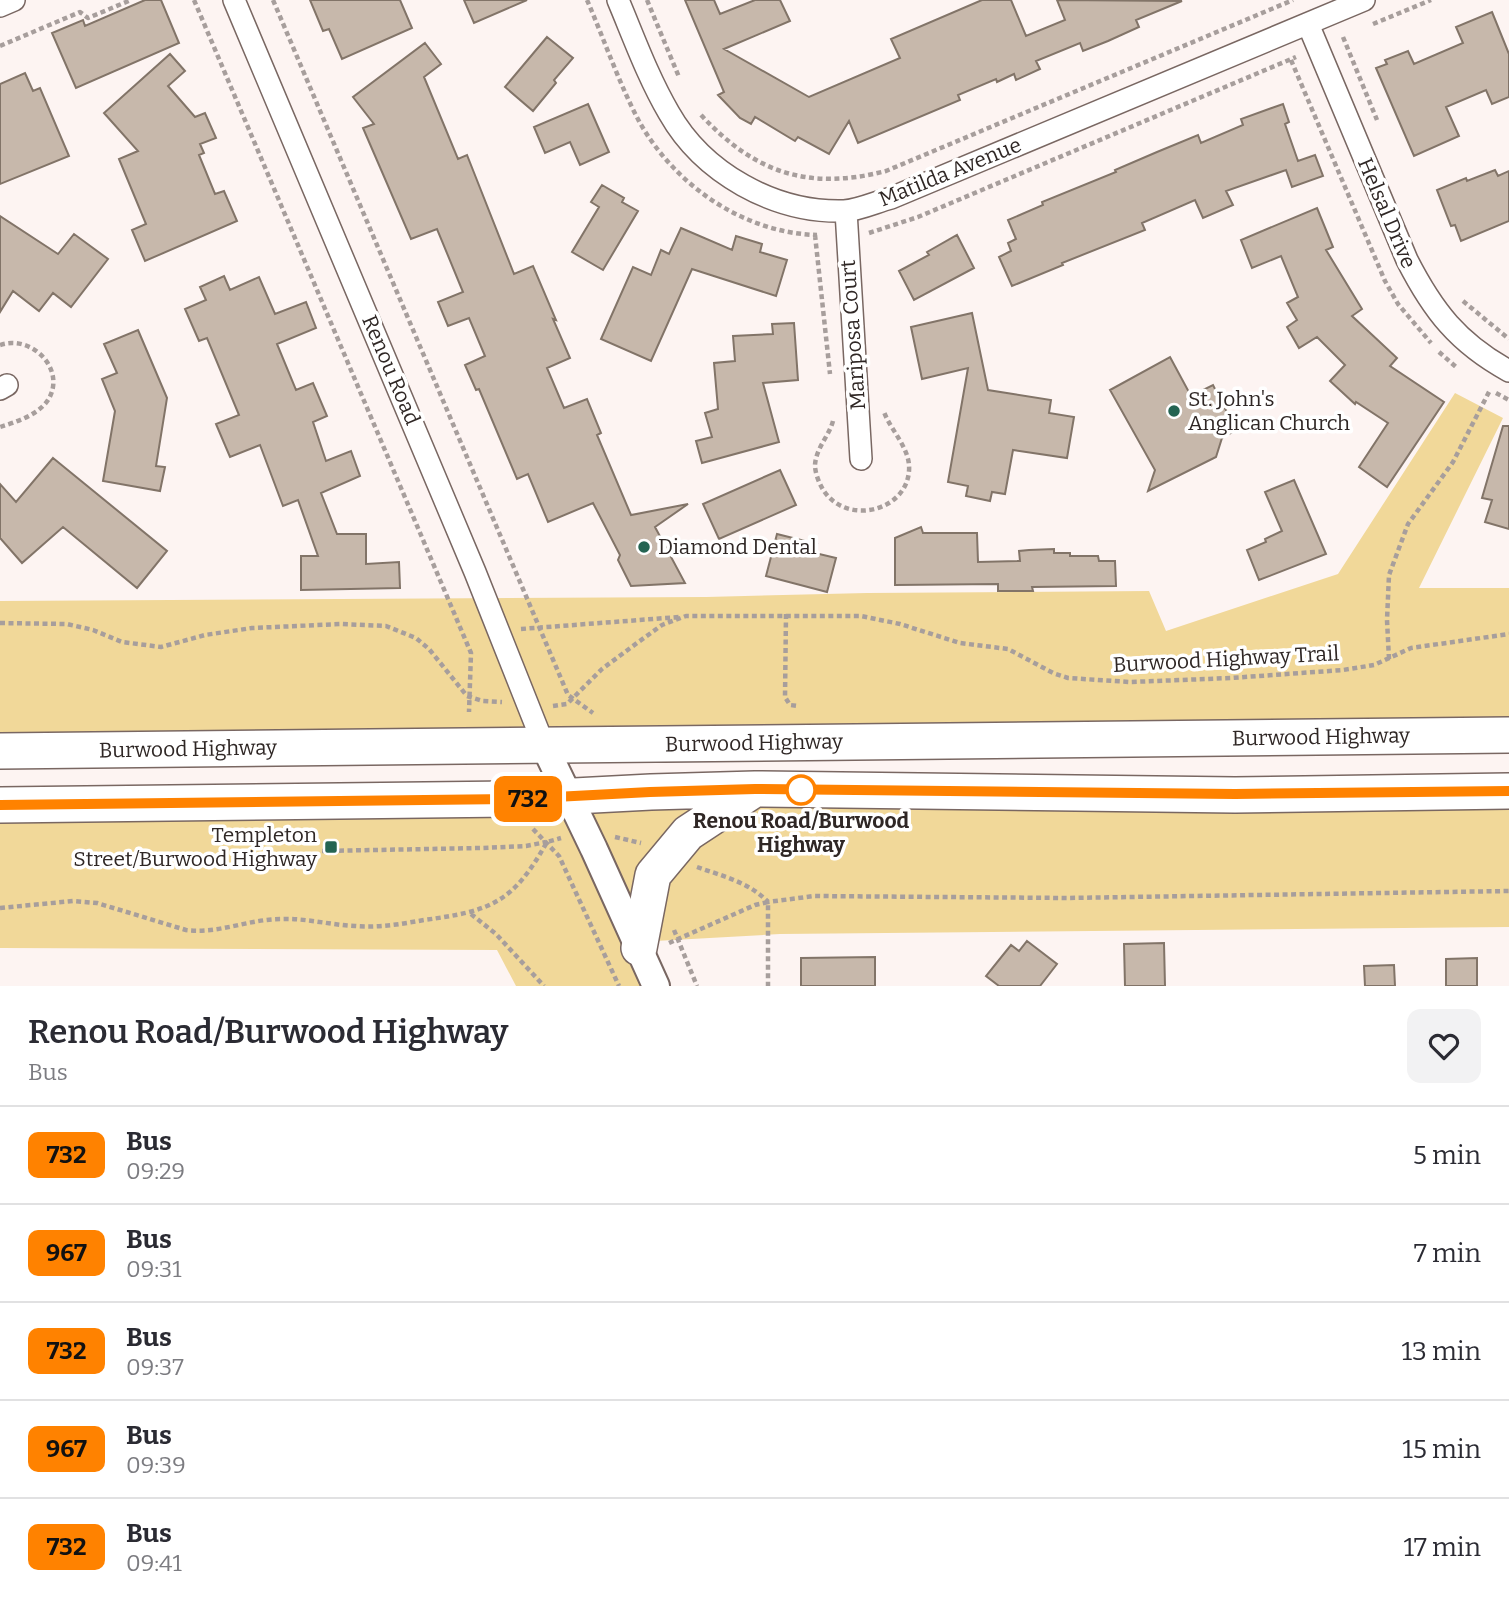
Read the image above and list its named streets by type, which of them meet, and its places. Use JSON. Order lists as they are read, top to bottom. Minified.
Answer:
{"streets":{"highway":["Burwood Highway"],"street":["Matilda Avenue","Helsal Drive","Mariposa Court","Renou Road"],"path":["Burwood Highway Trail"]},"crossings":[["Matilda Avenue","Helsal Drive"],["Matilda Avenue","Mariposa Court"],["Renou Road","Burwood Highway"]],"places":{"other":["St. John's Anglican Church","Diamond Dental","Renou Road/Burwood Highway"],"transit":["Templeton Street/Burwood Highway"]},"lines":["bus line 732"],"page":{"on_map":"732","heading":["Renou Road/Burwood Highway","Bus"],"list":[{"mark":"732","name":"Bus","note":"09:29","value":"5 min"},{"mark":"967","name":"Bus","note":"09:31","value":"7 min"},{"mark":"732","name":"Bus","note":"09:37","value":"13 min"},{"mark":"967","name":"Bus","note":"09:39","value":"15 min"},{"mark":"732","name":"Bus","note":"09:41","value":"17 min"}]}}
